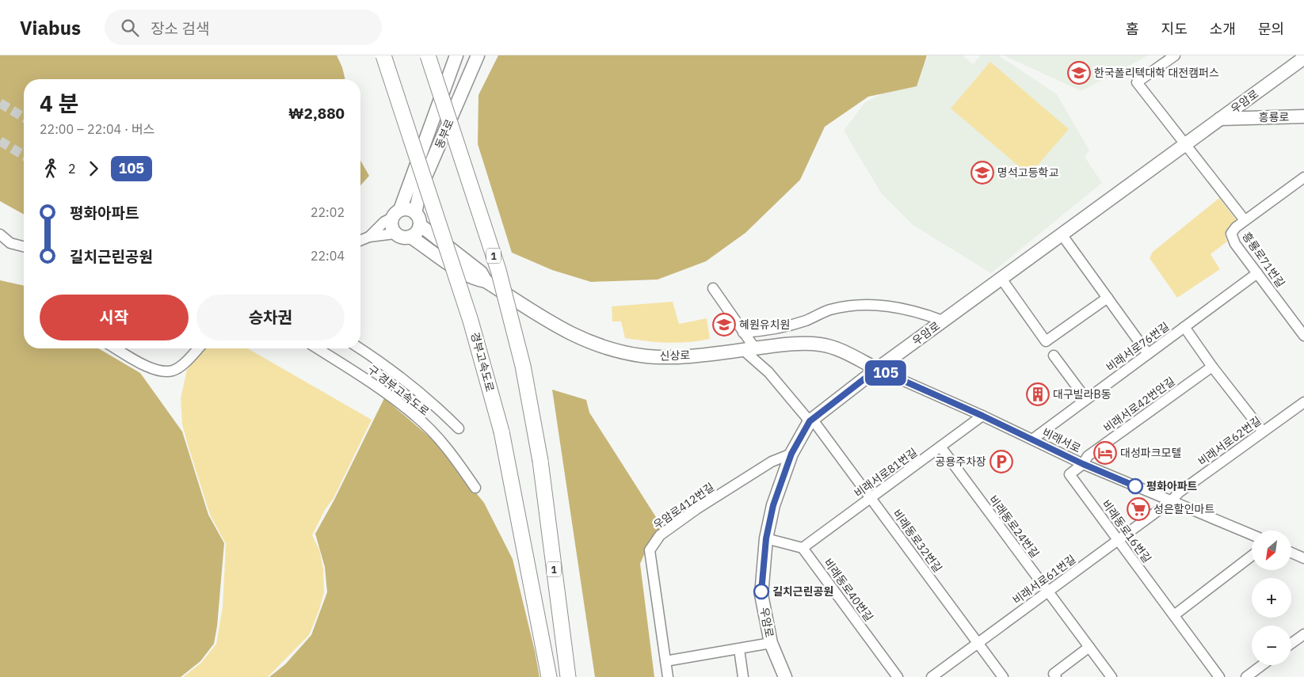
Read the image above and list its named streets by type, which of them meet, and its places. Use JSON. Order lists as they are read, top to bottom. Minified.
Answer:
{"streets":{"highway":["1","경부고속도로"],"main road":["우암로","흥룡로","동부로","신상로"],"street":["흥룡로71번길","비래서로76번길","구 경부고속도로","비래서로42번안길","비래서로","비래서로62번길","비래서로81번길","우암로412번길","비래동로24번길","비래동로16번길","비래동로32번길","비래서로61번길","비래동로40번길"]},"crossings":[["우암로","흥룡로"],["우암로","신상로"],["우암로","비래서로"],["우암로","우암로412번길"],["우암로","비래동로32번길"],["흥룡로71번길","비래서로76번길"],["비래서로76번길","비래서로"],["신상로","비래서로"],["신상로","비래동로32번길"],["비래서로42번안길","비래서로"],["비래서로42번안길","비래동로16번길"],["비래서로","비래서로62번길"],["비래서로","비래서로81번길"],["비래서로","비래동로16번길"],["비래서로","비래서로61번길"],["비래서로62번길","비래서로61번길"],["비래서로81번길","비래동로24번길"],["비래서로81번길","비래동로32번길"],["비래서로81번길","비래동로40번길"],["비래동로24번길","비래서로61번길"],["비래동로16번길","비래서로61번길"],["비래동로32번길","비래서로61번길"]],"places":{"school or university":["한국폴리텍대학 대전캠퍼스","명석고등학교","혜원유치원"],"building":["대구빌라B동"],"hotel":["대성파크모텔"],"parking":["공용주차장"],"other":["평화아파트","길치근린공원"],"supermarket":["성은할인마트"]},"lines":["bus line 105"],"north":"bottom left","page":{"header":"Viabus","search":"장소 검색","nav":["홈","지도","소개","문의"],"on_map":"105","heading":["4 분","22:00 – 22:04 · 버스","₩2,880"],"legs":["2","105"],"list":[{"name":"평화아파트","value":"22:02"},{"name":"길치근린공원","value":"22:04"}],"buttons":["시작","승차권"],"map_buttons":["+","−"]}}
